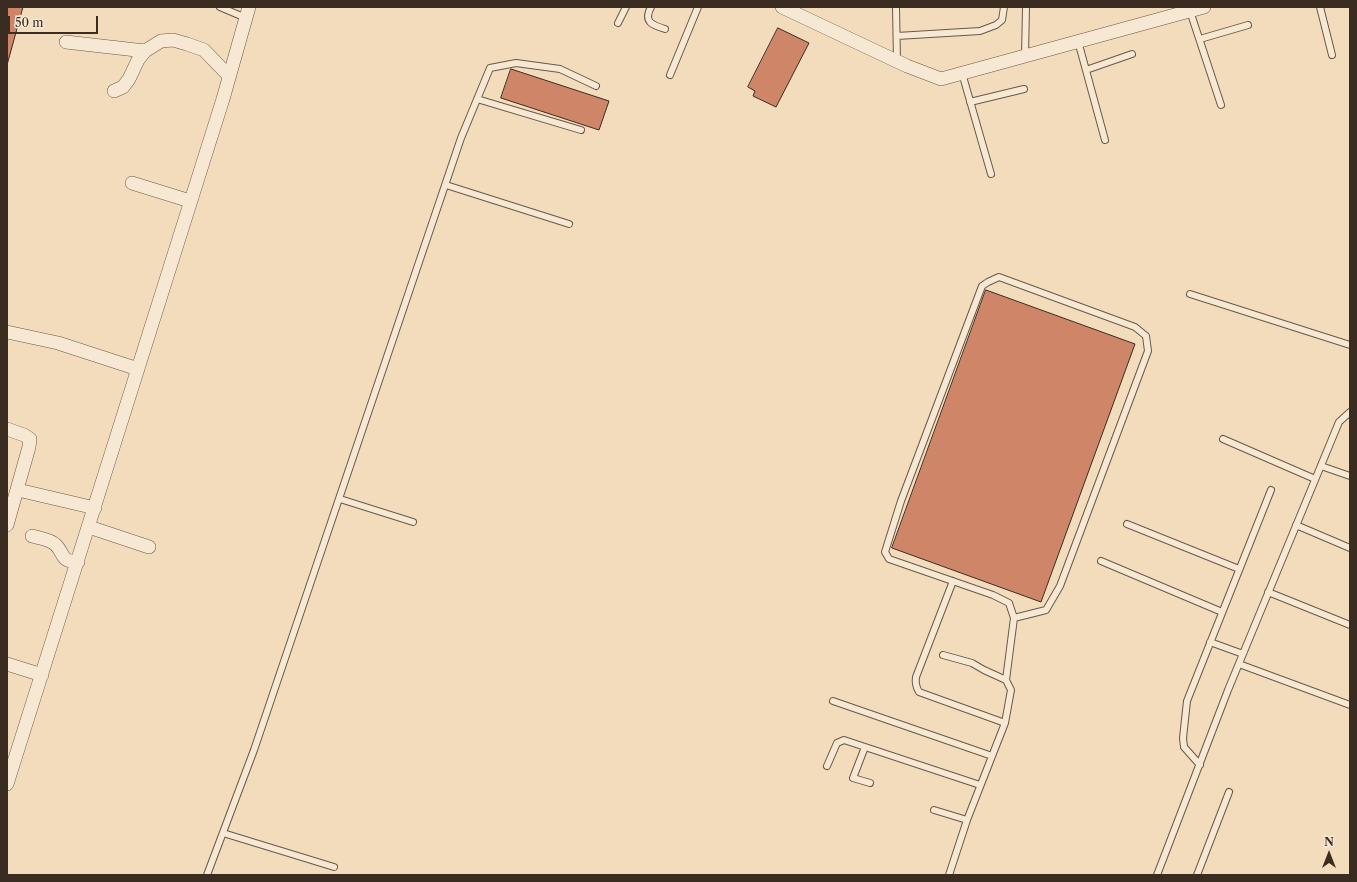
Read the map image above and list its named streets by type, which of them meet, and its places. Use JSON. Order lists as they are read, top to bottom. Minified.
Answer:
{"scale_bar":"50 m","north":"top"}
